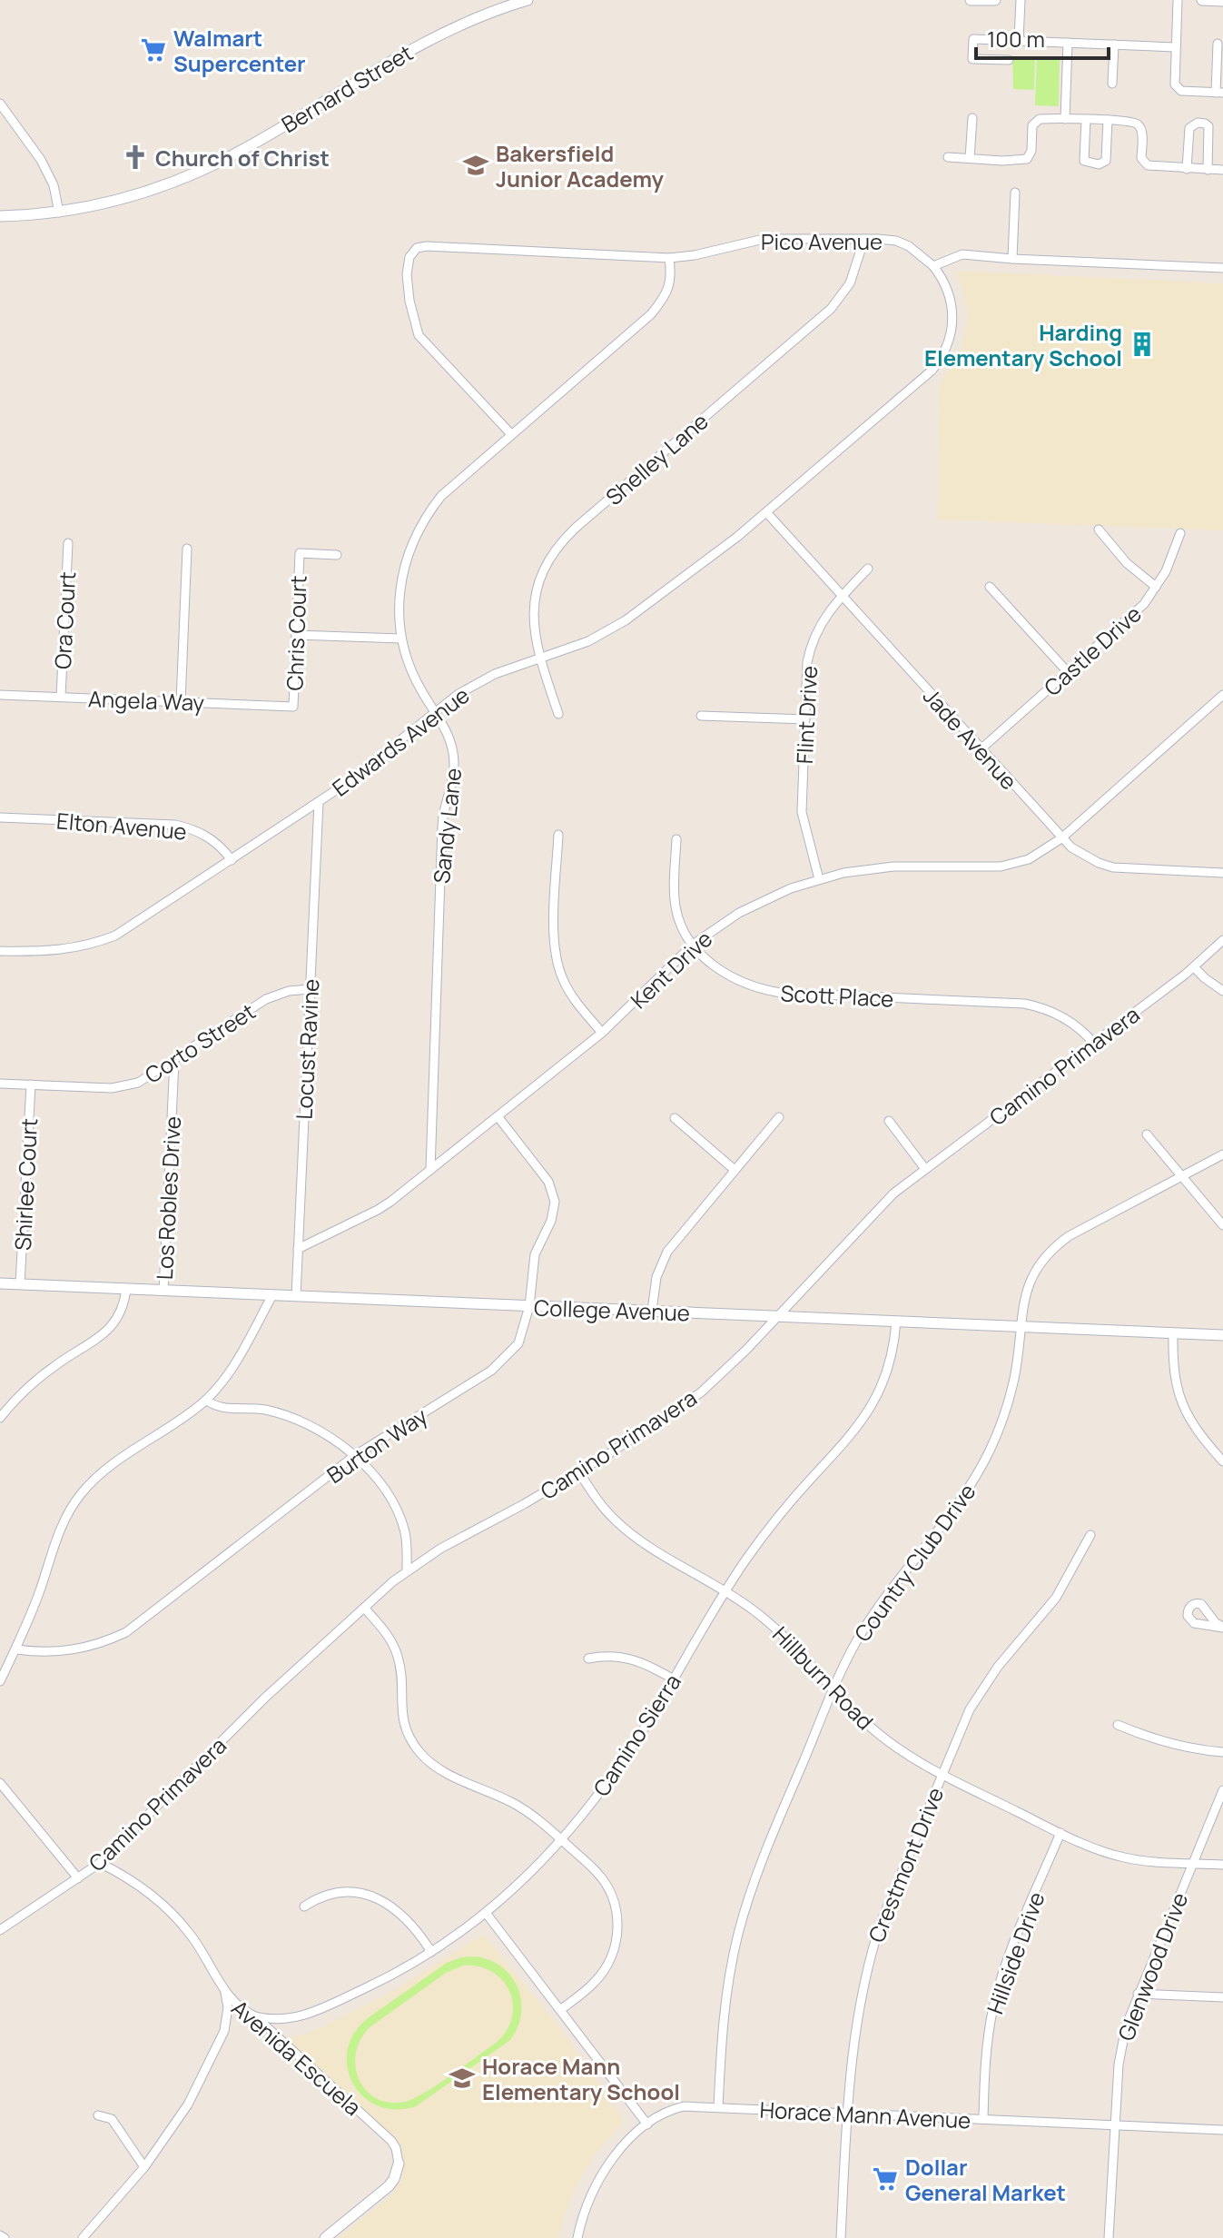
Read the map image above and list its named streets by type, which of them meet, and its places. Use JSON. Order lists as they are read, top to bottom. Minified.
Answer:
{"streets":{"street":["Bernard Street","Pico Avenue","Shelley Lane","Ora Court","Chris Court","Castle Drive","Angela Way","Flint Drive","Jade Avenue","Edwards Avenue","Elton Avenue","Sandy Lane","Kent Drive","Scott Place","Corto Street","Locust Ravine","Camino Primavera","Shirlee Court","Los Robles Drive","College Avenue","Burton Way","Country Club Drive","Hillburn Road","Camino Sierra","Crestmont Drive","Hillside Drive","Glenwood Drive","Avenida Escuela","Horace Mann Avenue"]},"crossings":[["Pico Avenue","Shelley Lane"],["Pico Avenue","Edwards Avenue"],["Pico Avenue","Sandy Lane"],["Shelley Lane","Edwards Avenue"],["Ora Court","Angela Way"],["Chris Court","Angela Way"],["Castle Drive","Jade Avenue"],["Flint Drive","Jade Avenue"],["Flint Drive","Kent Drive"],["Jade Avenue","Edwards Avenue"],["Jade Avenue","Kent Drive"],["Edwards Avenue","Elton Avenue"],["Edwards Avenue","Sandy Lane"],["Edwards Avenue","Locust Ravine"],["Sandy Lane","Kent Drive"],["Kent Drive","Scott Place"],["Kent Drive","Locust Ravine"],["Kent Drive","Burton Way"],["Scott Place","Camino Primavera"],["Corto Street","Locust Ravine"],["Corto Street","Shirlee Court"],["Corto Street","Los Robles Drive"],["Locust Ravine","College Avenue"],["Camino Primavera","College Avenue"],["Camino Primavera","Hillburn Road"],["Camino Primavera","Avenida Escuela"],["Shirlee Court","College Avenue"],["Los Robles Drive","College Avenue"],["College Avenue","Burton Way"],["College Avenue","Country Club Drive"],["College Avenue","Camino Sierra"],["Country Club Drive","Hillburn Road"],["Country Club Drive","Horace Mann Avenue"],["Hillburn Road","Camino Sierra"],["Hillburn Road","Crestmont Drive"],["Hillburn Road","Hillside Drive"],["Hillburn Road","Glenwood Drive"],["Camino Sierra","Avenida Escuela"],["Crestmont Drive","Horace Mann Avenue"],["Hillside Drive","Horace Mann Avenue"],["Glenwood Drive","Horace Mann Avenue"]],"places":{"supermarket":["Walmart Supercenter","Dollar General Market"],"church":["Church of Christ"],"school or university":["Bakersfield Junior Academy","Horace Mann Elementary School"],"building":["Harding Elementary School"]},"scale_bar":"100 m"}
